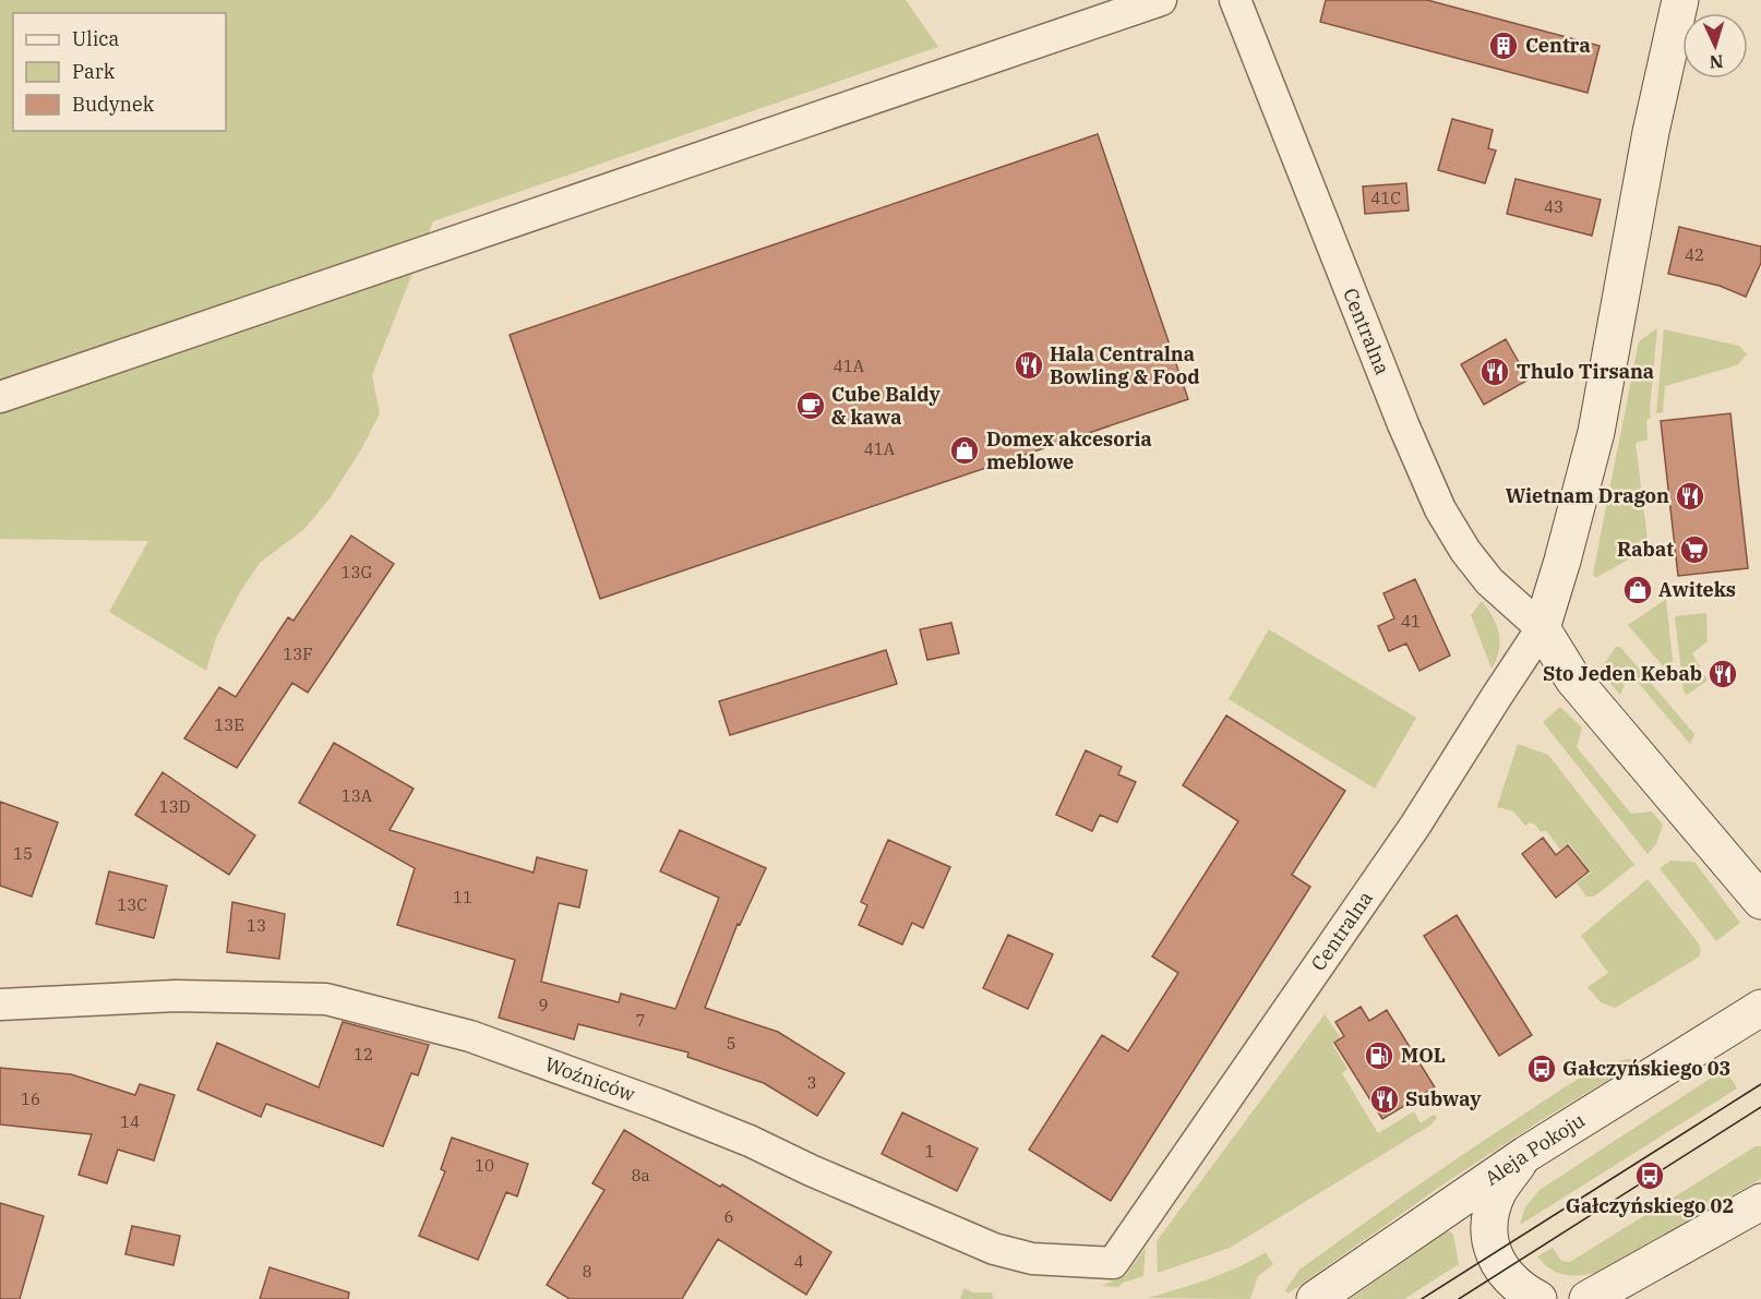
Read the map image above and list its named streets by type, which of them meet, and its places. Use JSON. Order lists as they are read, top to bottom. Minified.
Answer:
{"streets":{"street":["Centralna","Woźniców","Aleja Pokoju"]},"crossings":[["Centralna","Woźniców"]],"places":{"building":["Centra"],"restaurant":["Hala Centralna Bowling & Food","Thulo Tirsana","Wietnam Dragon","Sto Jeden Kebab","Subway"],"cafe":["Cube Baldy & kawa"],"shop":["Domex akcesoria meblowe","Awiteks"],"supermarket":["Rabat"],"fuel station":["MOL"],"bus stop":["Gałczyńskiego 03","Gałczyńskiego 02"]},"house_numbers":["41C","43","42","41A","41A","13G","41","13F","13E","13A","13D","15","11","13C","13","9","7","5","12","3","16","14","1","10","8a","6","4","8"],"legend":["Ulica","Park","Budynek"],"north":"bottom"}
